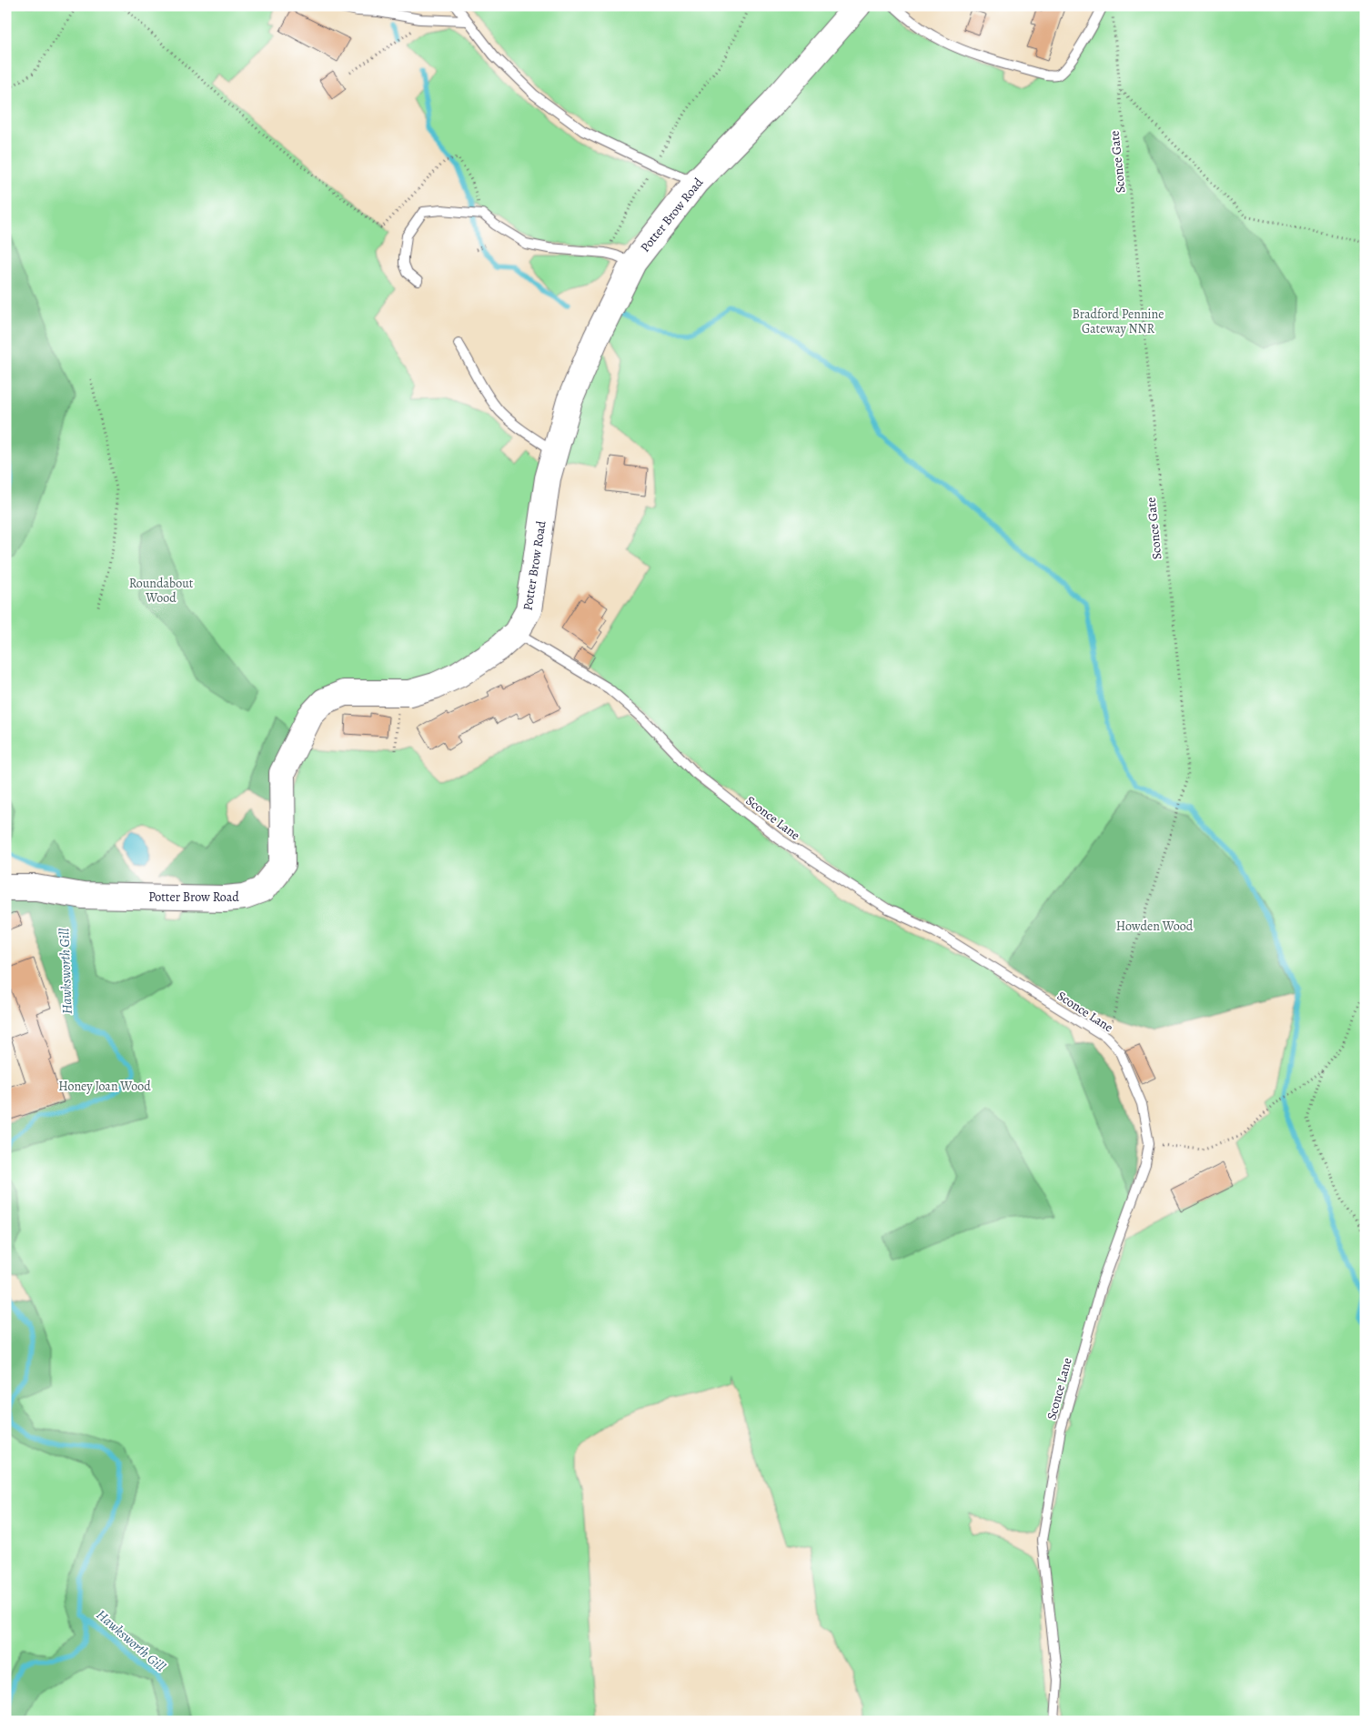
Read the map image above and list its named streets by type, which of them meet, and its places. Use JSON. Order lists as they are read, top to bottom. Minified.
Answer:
{"streets":{"street":["Potter Brow Road"],"lane":["Sconce Lane"],"path":["Sconce Gate"]},"crossings":[["Sconce Gate","Sconce Lane"],["Potter Brow Road","Sconce Lane"]],"water":["Hawksworth Gill"],"parks":["Bradford Pennine Gateway NNR","Roundabout Wood","Howden Wood","Honey Joan Wood"]}
